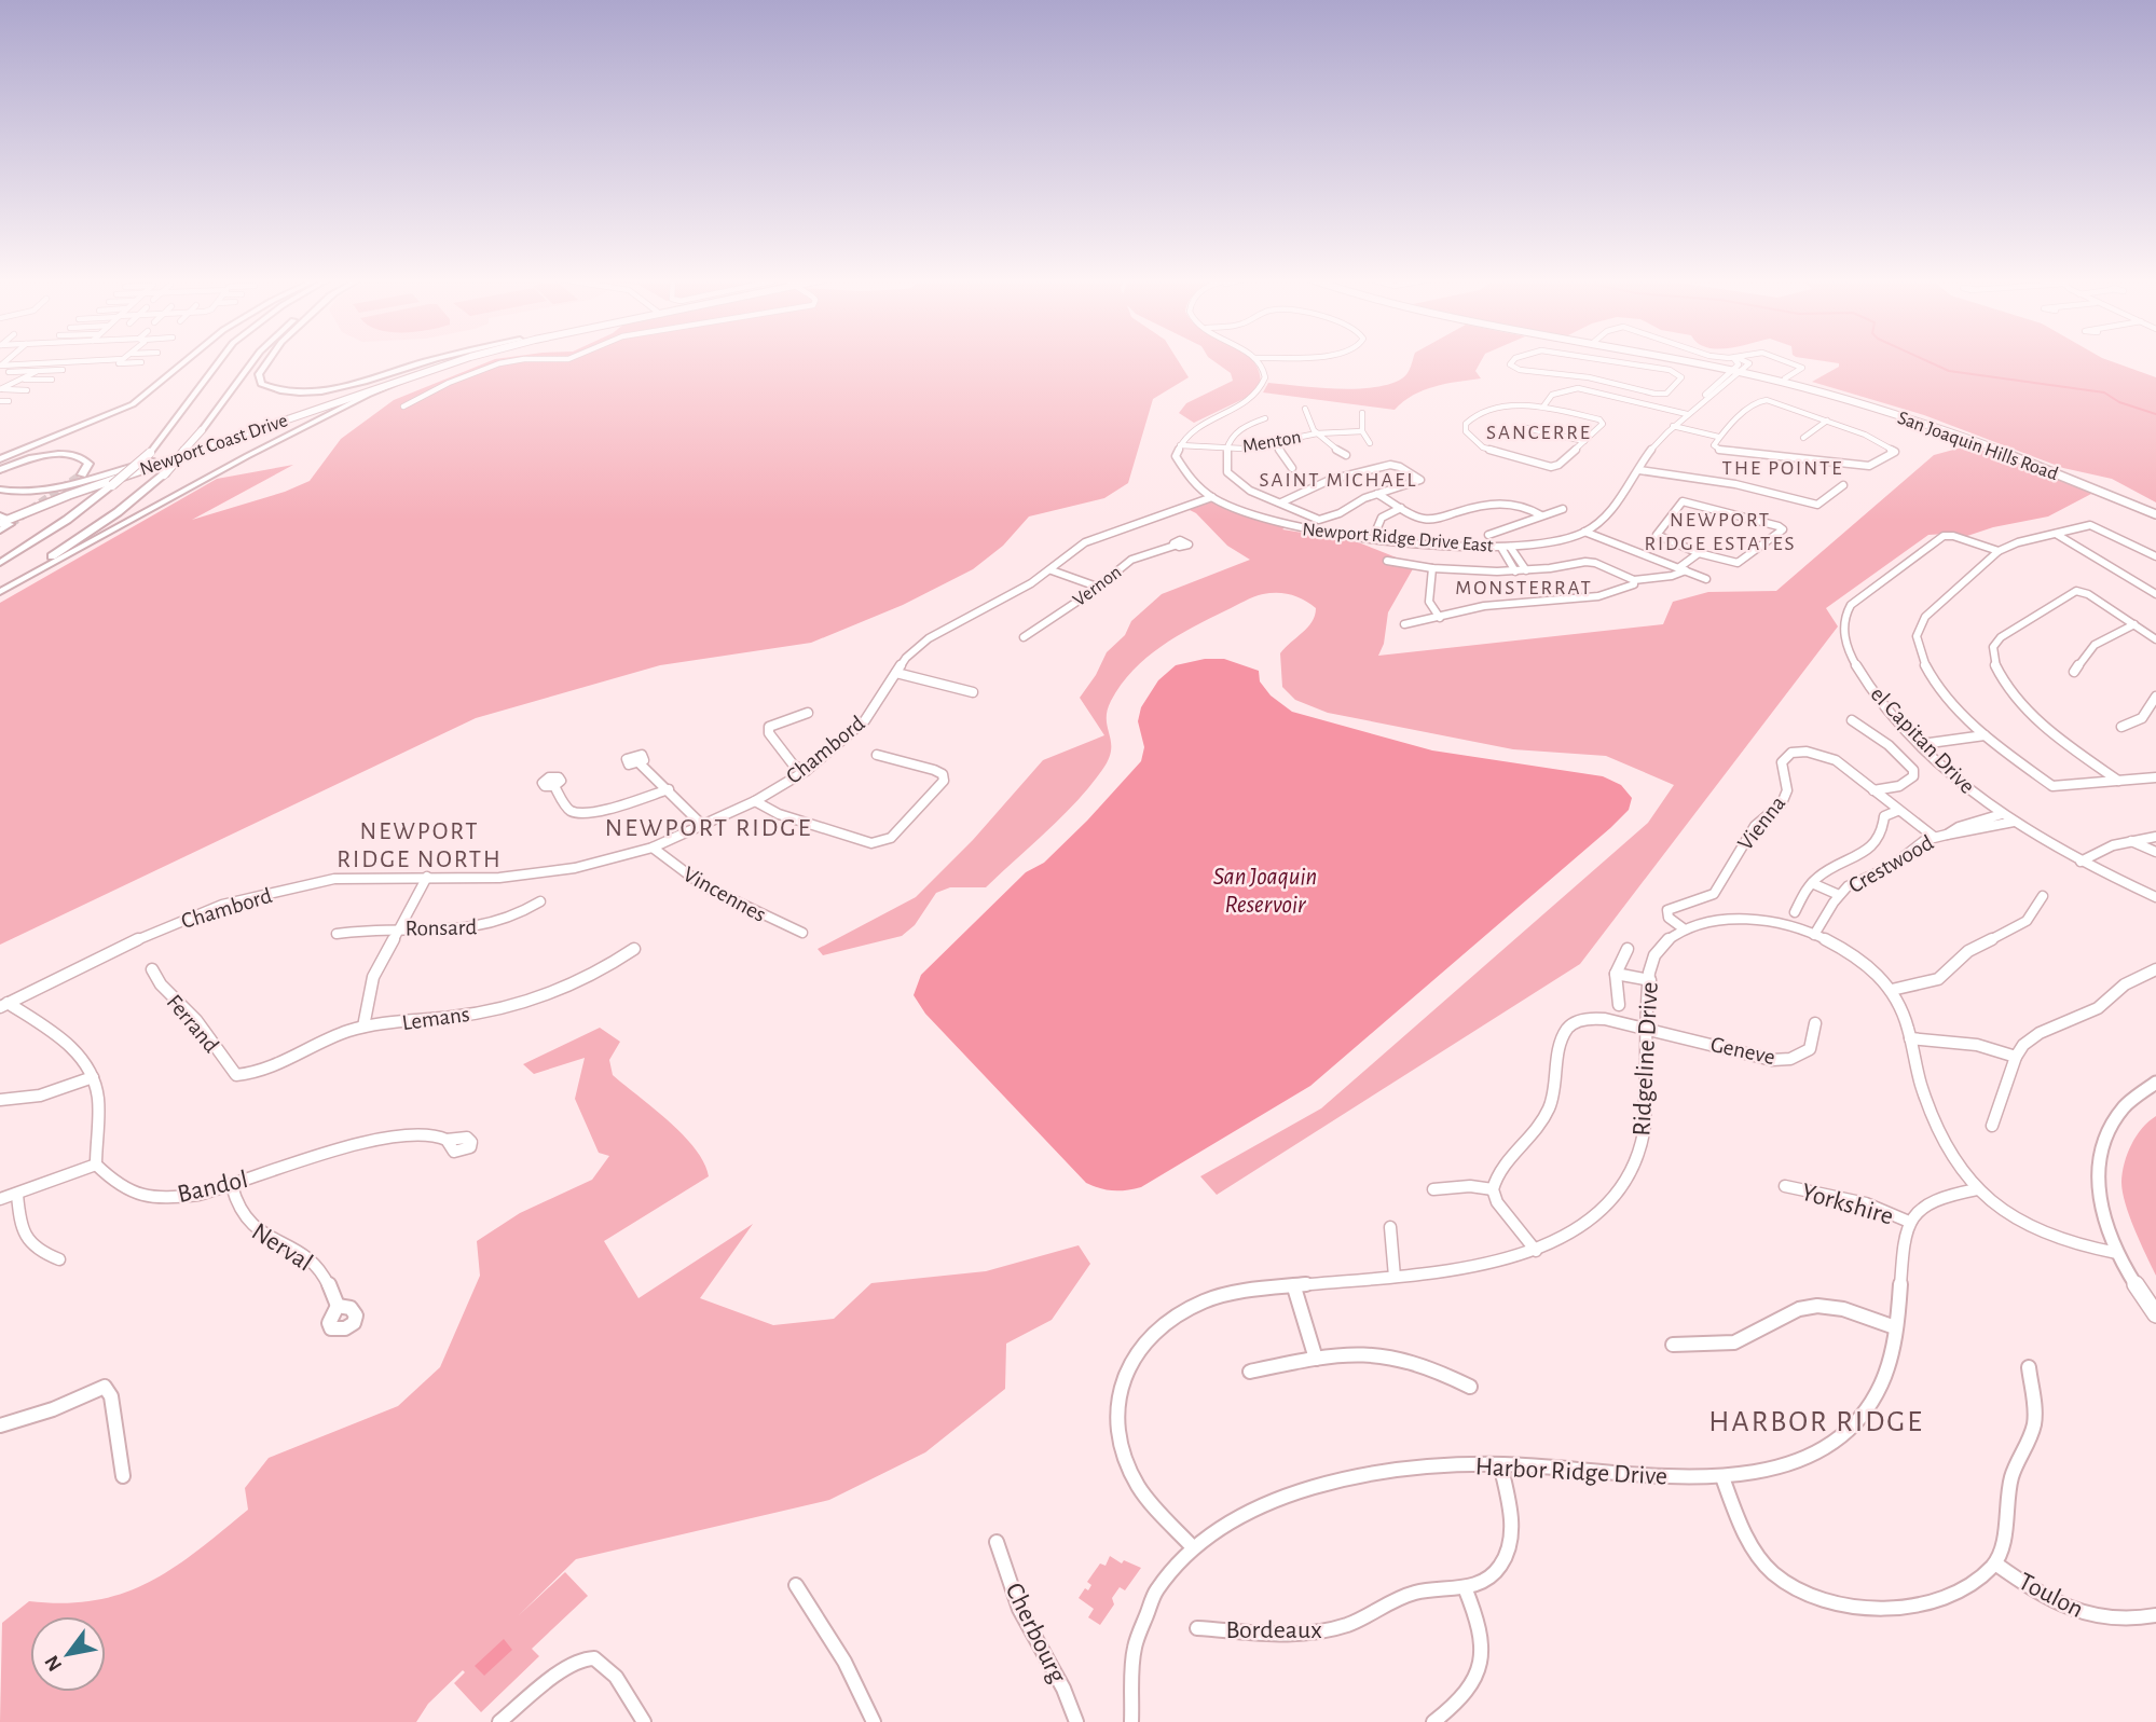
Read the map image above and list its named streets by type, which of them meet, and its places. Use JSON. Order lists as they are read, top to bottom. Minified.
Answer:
{"streets":{"main road":["Newport Coast Drive","San Joaquin Hills Road"],"street":["Menton","Newport Ridge Drive East","Vernon","el Capitan Drive","Chambord","Vienna","Crestwood","Vincennes","Ronsard","Lemans","Ferrand","Geneve","Ridgeline Drive","Bandol","Yorkshire","Nerval","Harbor Ridge Drive","Toulon","Bordeaux","Cherbourg"]},"crossings":[["Menton","Newport Ridge Drive East"],["Newport Ridge Drive East","Chambord"],["el Capitan Drive","Crestwood"],["Chambord","Vincennes"],["Vienna","Crestwood"],["Vienna","Ridgeline Drive"],["Crestwood","Ridgeline Drive"],["Lemans","Ferrand"],["Geneve","Ridgeline Drive"],["Ridgeline Drive","Harbor Ridge Drive"],["Bandol","Nerval"],["Yorkshire","Harbor Ridge Drive"],["Harbor Ridge Drive","Bordeaux"]],"districts":["SANCERRE","THE POINTE","SAINT MICHAEL","NEWPORT RIDGE ESTATES","MONSTERRAT","NEWPORT RIDGE","NEWPORT RIDGE NORTH","HARBOR RIDGE"],"water":["San Joaquin Reservoir"],"north":"bottom left"}
